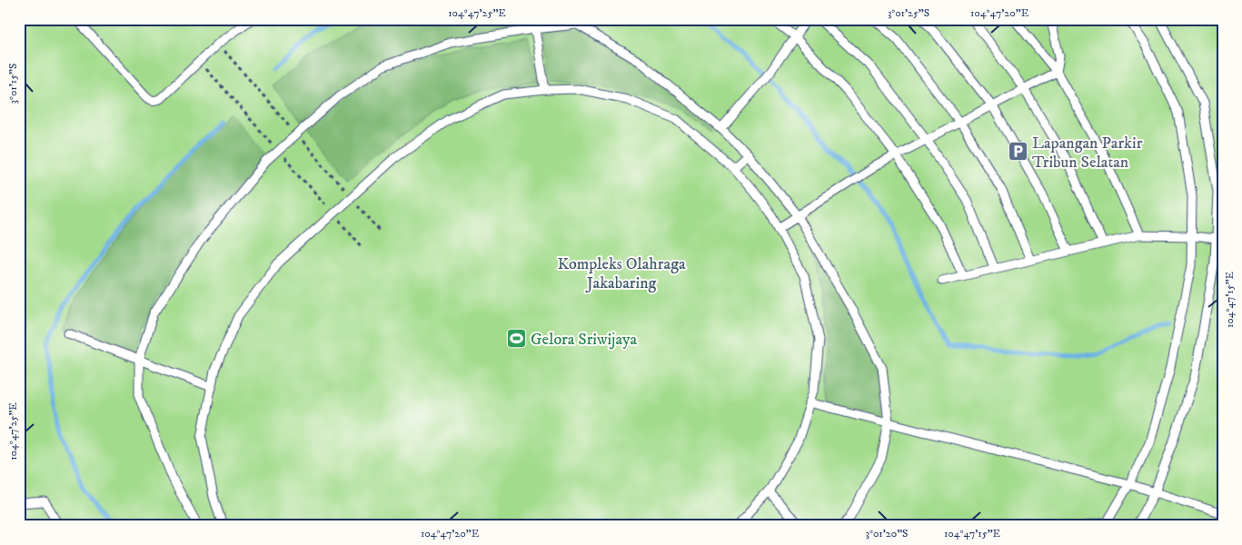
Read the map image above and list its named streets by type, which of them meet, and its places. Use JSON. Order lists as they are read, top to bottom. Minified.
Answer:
{"parks":["Kompleks Olahraga Jakabaring"],"places":{"parking":["Lapangan Parkir Tribun Selatan"],"sports":["Gelora Sriwijaya"]},"coordinates":["104°47'25\"E","3°01'25\"S","104°47'20\"E","3°01'15\"S","104°47'15\"E","3°01'20\"S"]}
